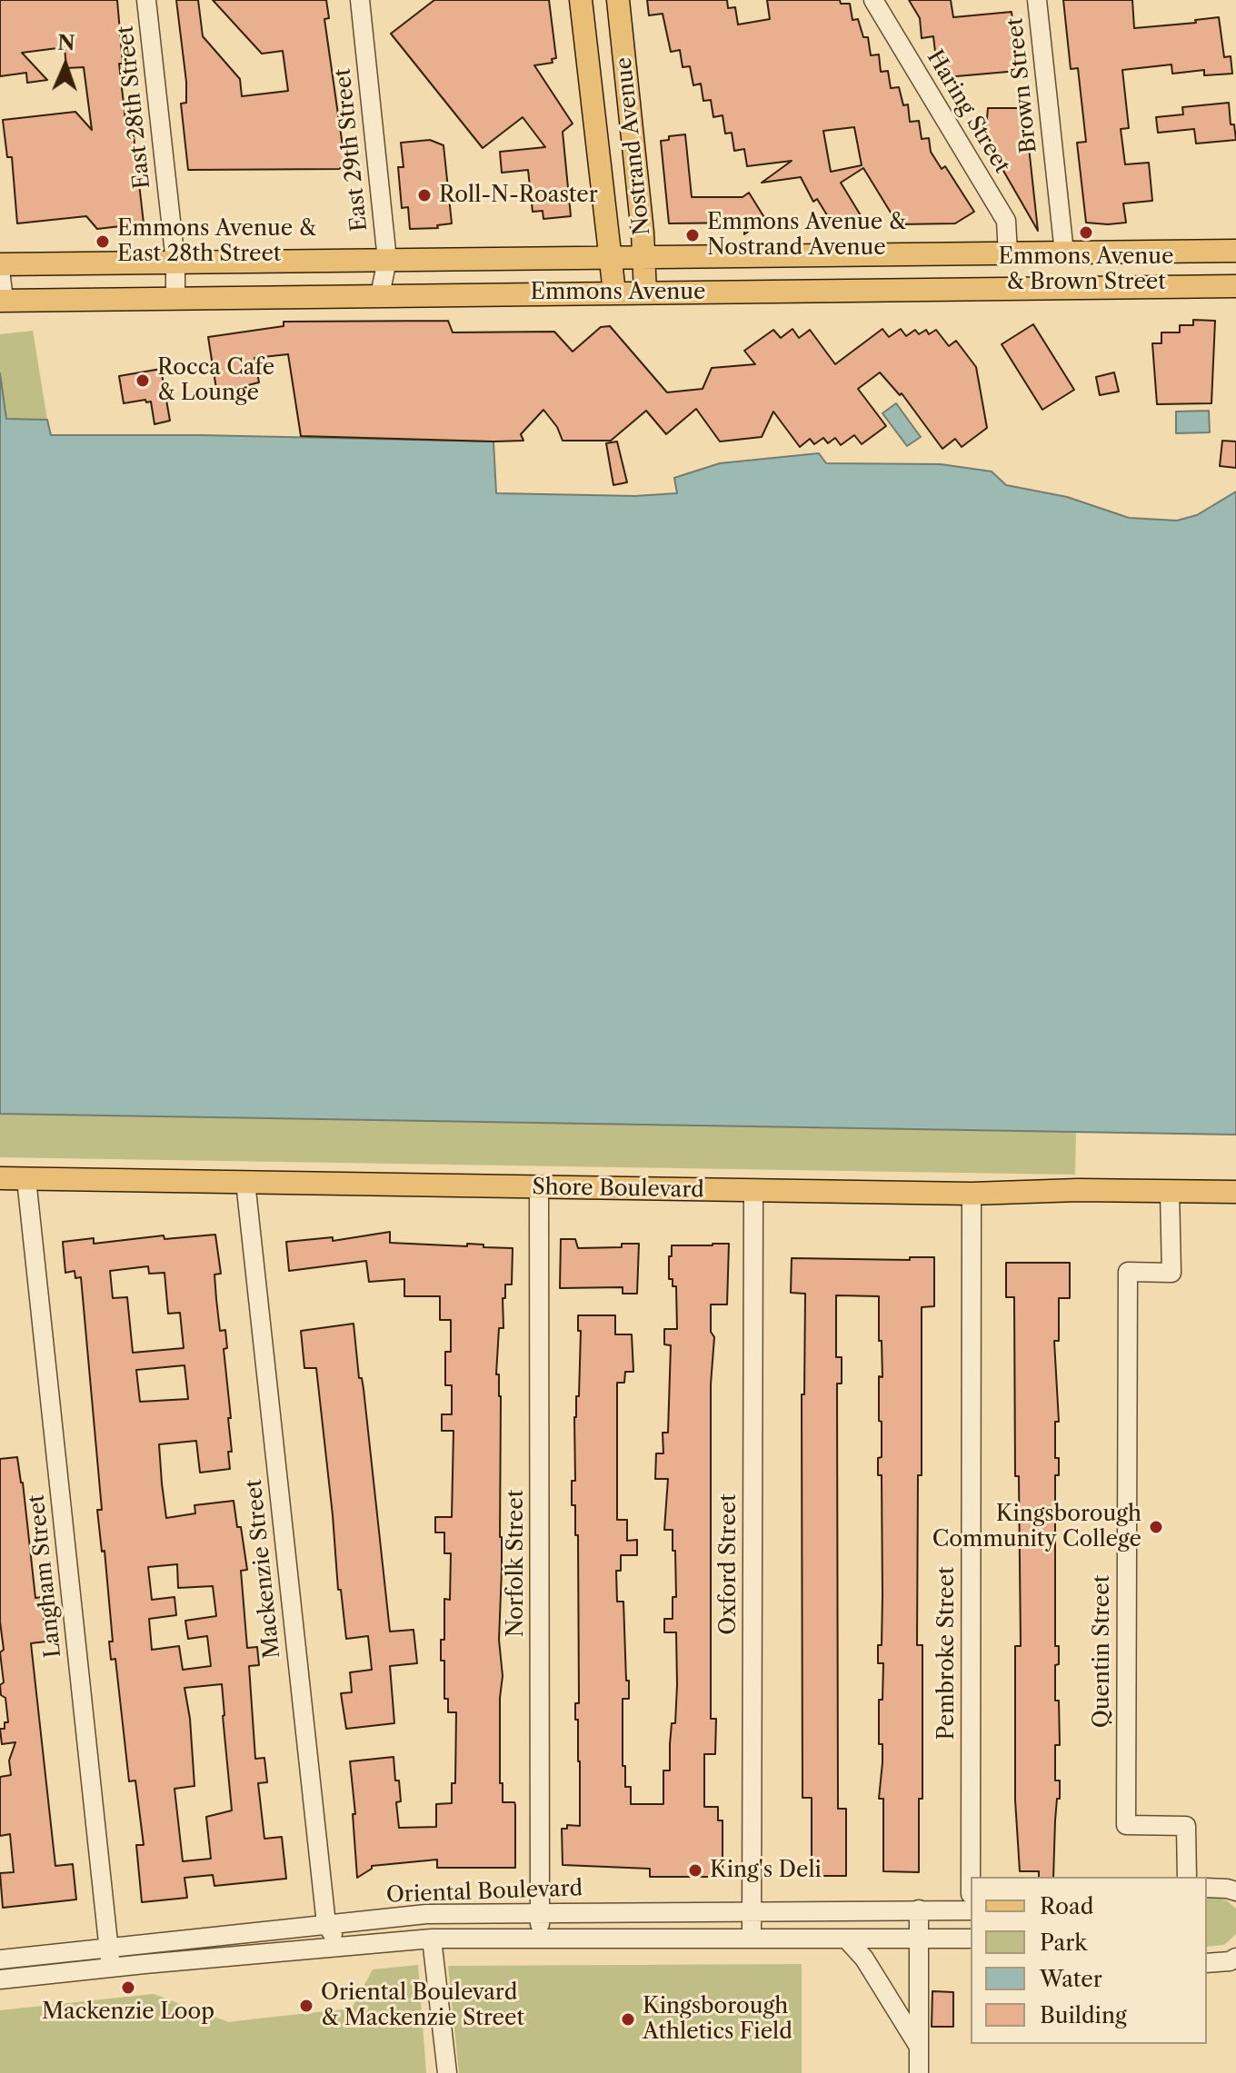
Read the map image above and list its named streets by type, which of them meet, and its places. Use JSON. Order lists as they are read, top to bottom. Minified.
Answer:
{"streets":{"main road":["Nostrand Avenue","Emmons Avenue","Shore Boulevard"],"street":["Brown Street","East 28th Street","Haring Street","East 29th Street","Norfolk Street","Oxford Street","Mackenzie Street","Langham Street","Quentin Street","Pembroke Street","Oriental Boulevard"]},"crossings":[["Brown Street","Emmons Avenue"],["East 28th Street","Emmons Avenue"],["Haring Street","Emmons Avenue"],["Nostrand Avenue","Emmons Avenue"],["East 29th Street","Emmons Avenue"],["Shore Boulevard","Norfolk Street"],["Shore Boulevard","Oxford Street"],["Shore Boulevard","Mackenzie Street"],["Shore Boulevard","Langham Street"],["Shore Boulevard","Quentin Street"],["Shore Boulevard","Pembroke Street"],["Norfolk Street","Oriental Boulevard"],["Oxford Street","Oriental Boulevard"],["Mackenzie Street","Oriental Boulevard"],["Langham Street","Oriental Boulevard"]],"places":["Roll-N-Roaster","Emmons Avenue & Brown Street","Emmons Avenue & Nostrand Avenue","Emmons Avenue & East 28th Street","Rocca Cafe & Lounge","Kingsborough Community College","King's Deli","Mackenzie Loop","Oriental Boulevard & Mackenzie Street","Kingsborough Athletics Field"],"legend":["Road","Park","Water","Building"],"north":"top"}
